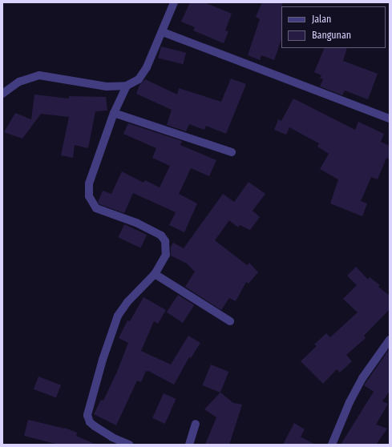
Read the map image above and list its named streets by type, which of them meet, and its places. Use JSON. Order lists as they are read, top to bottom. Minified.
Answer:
{"legend":["Jalan","Bangunan"]}
